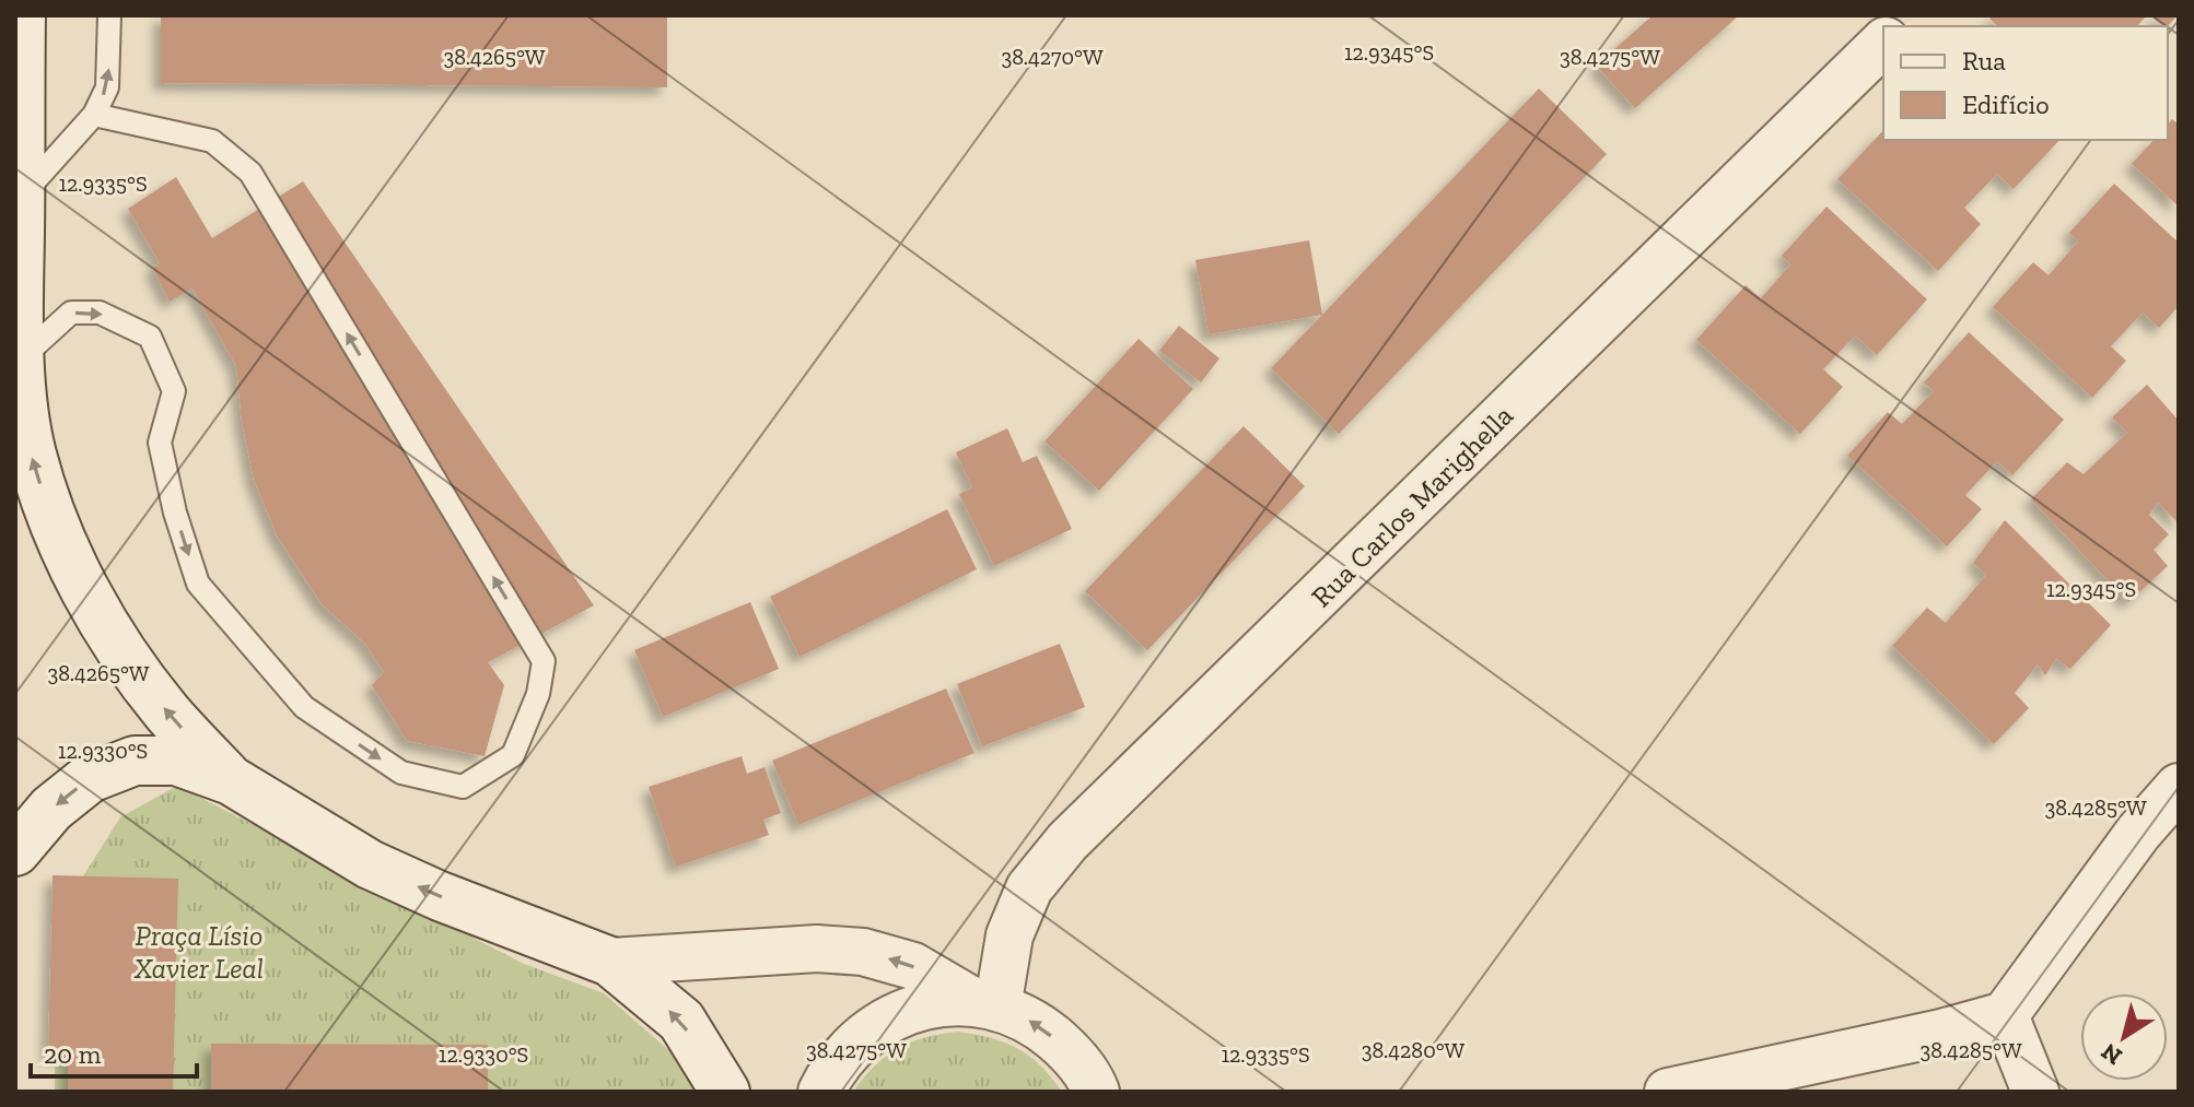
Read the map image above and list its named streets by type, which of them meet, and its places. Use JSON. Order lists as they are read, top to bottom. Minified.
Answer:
{"streets":{"street":["Rua Carlos Marighella"]},"parks":["Praça Lísio Xavier Leal"],"legend":["Rua","Edifício"],"scale_bar":"20 m","north":"bottom left","coordinates":["12.9345°S","38.4265°W","38.4270°W","38.4275°W","12.9335°S","12.9330°S","38.4285°W","38.4280°W"]}
